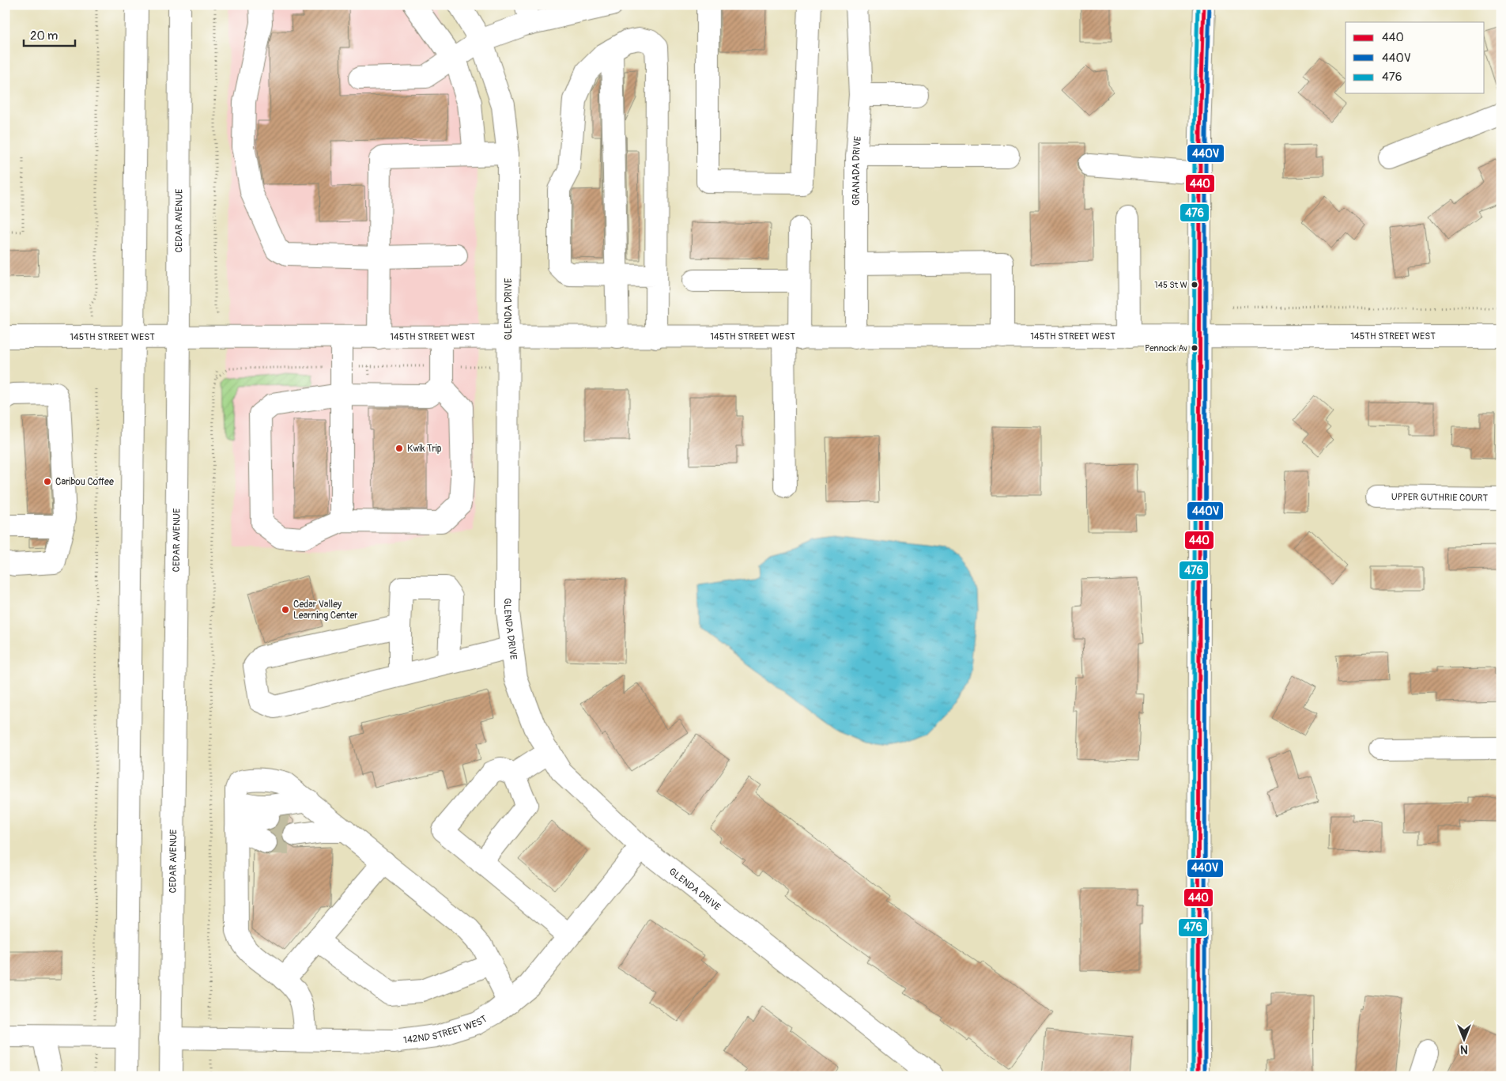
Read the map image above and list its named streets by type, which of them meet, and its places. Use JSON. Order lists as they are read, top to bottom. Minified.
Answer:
{"streets":{"main road":["GRANADA DRIVE","CEDAR AVENUE","GLENDA DRIVE","145TH STREET WEST","UPPER GUTHRIE COURT","142ND STREET WEST"]},"crossings":[["GRANADA DRIVE","145TH STREET WEST"],["CEDAR AVENUE","145TH STREET WEST"],["CEDAR AVENUE","142ND STREET WEST"],["GLENDA DRIVE","145TH STREET WEST"],["GLENDA DRIVE","142ND STREET WEST"]],"places":["145 St W","Pennock Av","Kwik Trip","Caribou Coffee","Cedar Valley Learning Center"],"lines":["transit line 440","transit line 440V","transit line 476"],"legend":["440","440V","476"],"scale_bar":"20 m","north":"bottom"}
